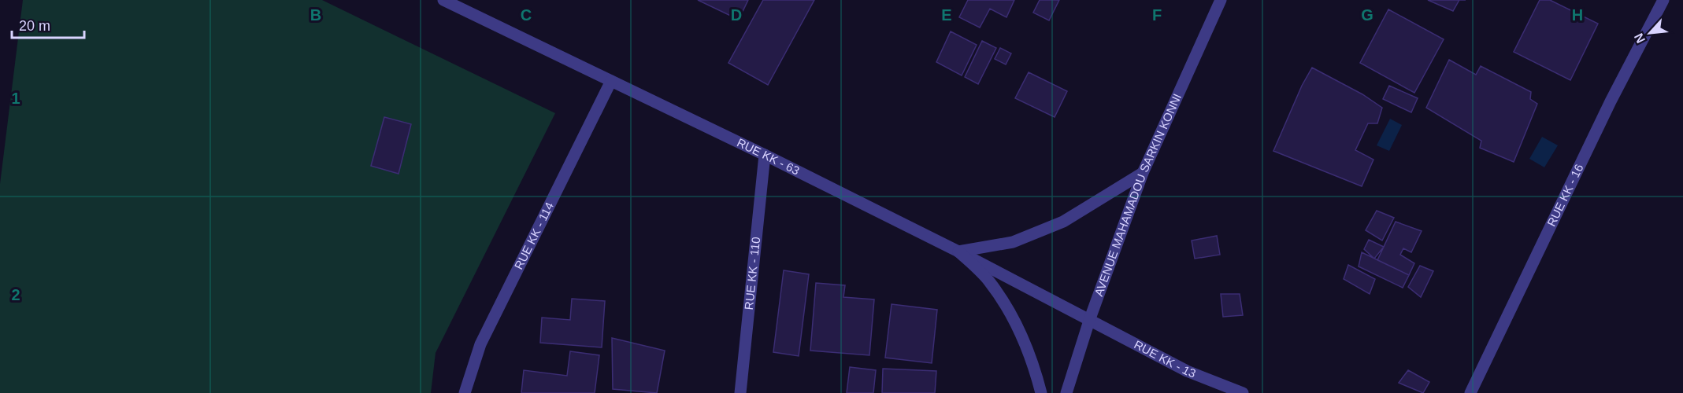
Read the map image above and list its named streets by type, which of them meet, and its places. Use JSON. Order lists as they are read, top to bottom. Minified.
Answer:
{"streets":{"street":["RUE KK - 63","AVENUE MAHAMADOU SARKIN KONNI","RUE KK - 16","RUE KK - 114","RUE KK - 110","RUE KK - 13"]},"crossings":[["RUE KK - 63","AVENUE MAHAMADOU SARKIN KONNI"],["RUE KK - 63","RUE KK - 114"],["RUE KK - 63","RUE KK - 110"],["RUE KK - 63","RUE KK - 13"],["AVENUE MAHAMADOU SARKIN KONNI","RUE KK - 13"]],"scale_bar":"20 m","north":"bottom left","grid":{"columns":["B","C","D","E","F","G","H"],"rows":["1","2"]}}
